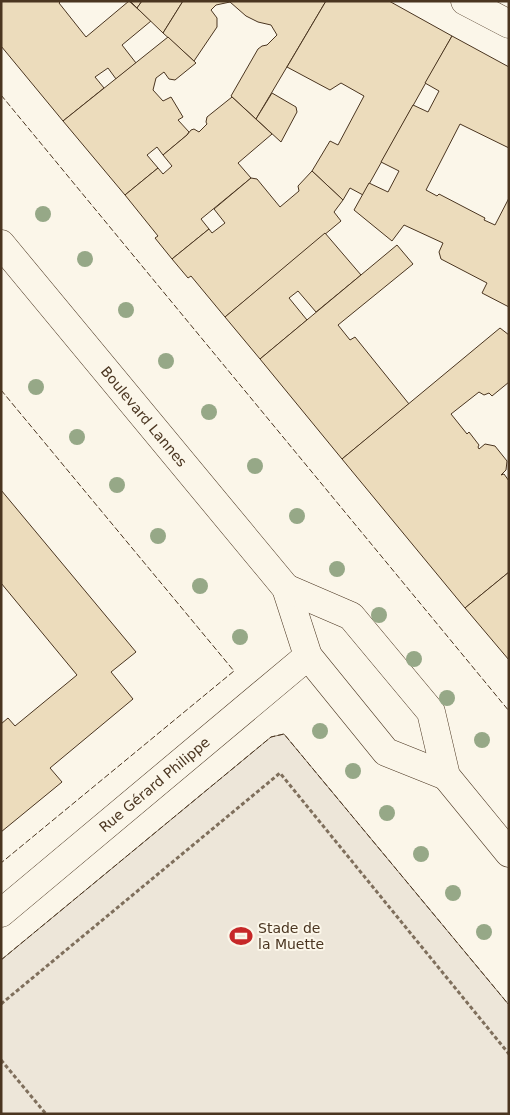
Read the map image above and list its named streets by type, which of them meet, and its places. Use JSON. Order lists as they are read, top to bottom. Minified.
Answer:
{"streets":{"main road":["Boulevard Lannes","Rue Gérard Philippe"]},"crossings":[["Boulevard Lannes","Rue Gérard Philippe"]],"places":{"sports":["Stade de la Muette"]}}
